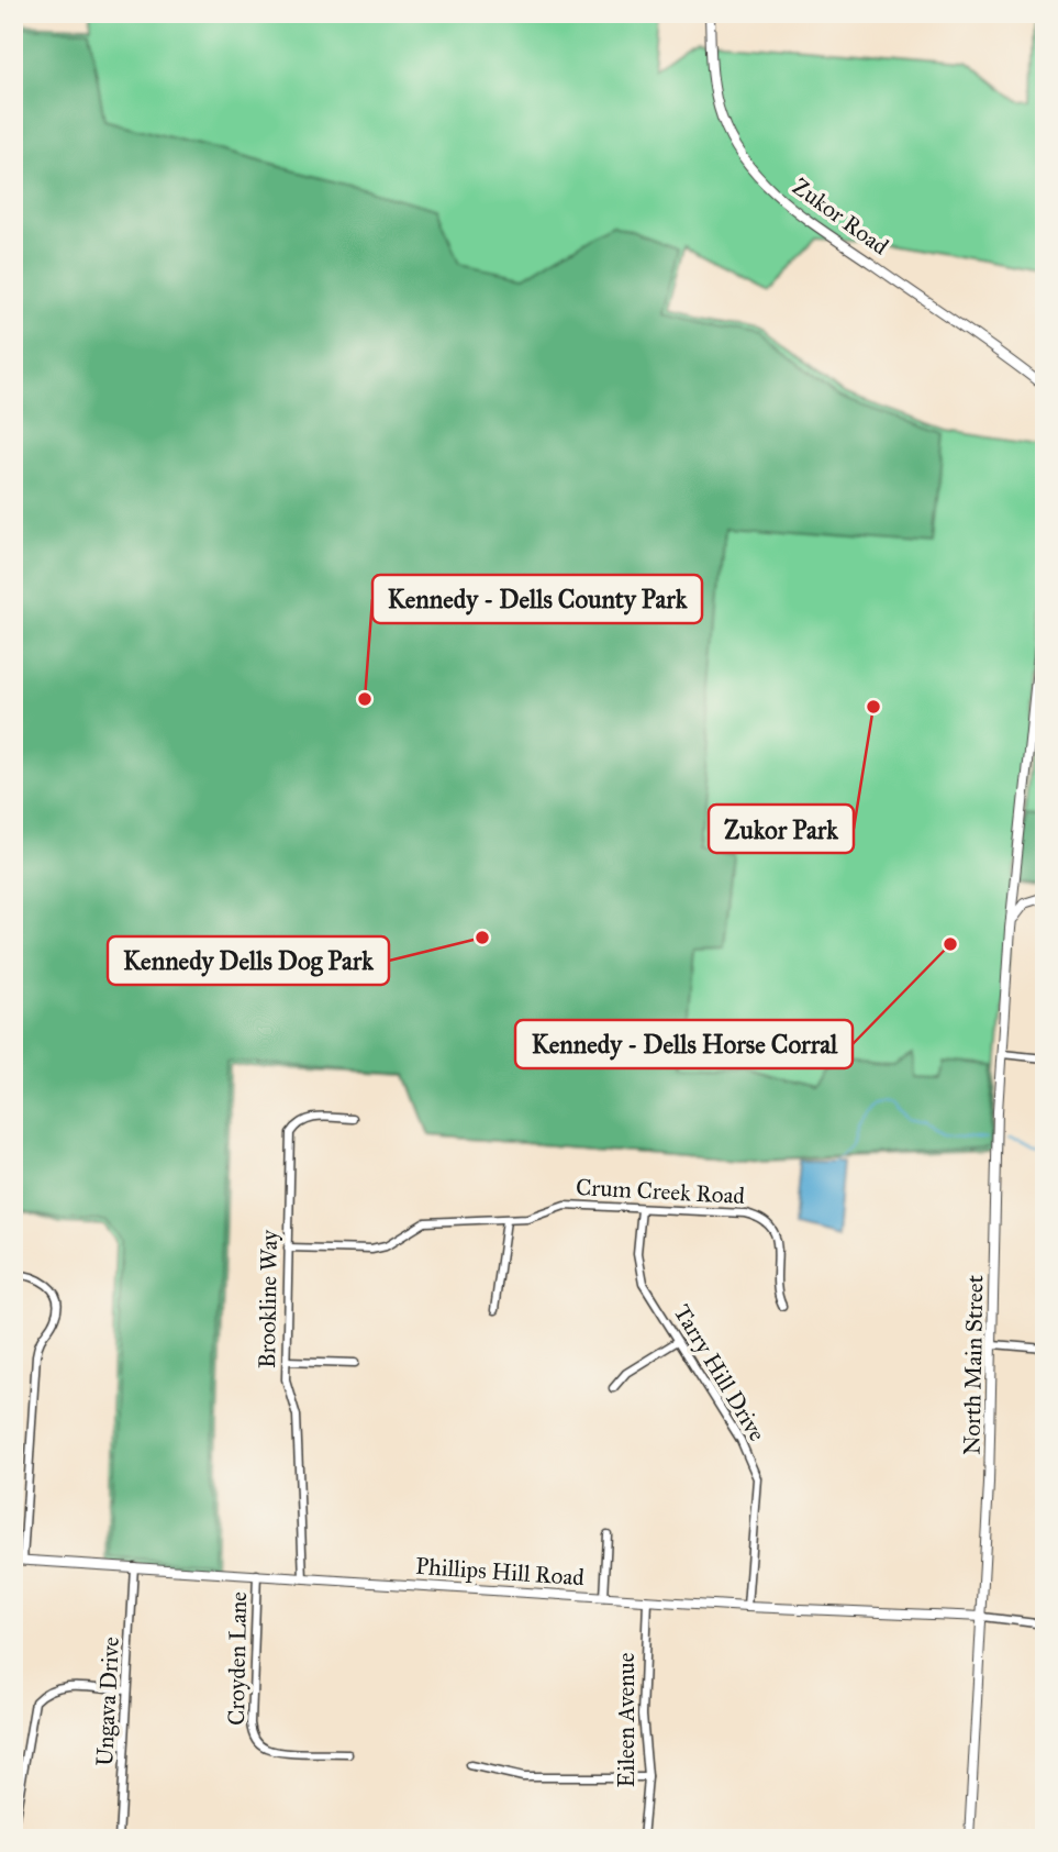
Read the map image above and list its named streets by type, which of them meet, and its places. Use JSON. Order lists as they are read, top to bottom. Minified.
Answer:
{"streets":{"street":["Zukor Road","Crum Creek Road","Brookline Way","North Main Street","Tarry Hill Drive","Phillips Hill Road","Croyden Lane","Ungava Drive","Eileen Avenue"]},"crossings":[["Crum Creek Road","Brookline Way"],["Crum Creek Road","Tarry Hill Drive"],["Brookline Way","Phillips Hill Road"],["North Main Street","Phillips Hill Road"],["Tarry Hill Drive","Phillips Hill Road"],["Phillips Hill Road","Croyden Lane"],["Phillips Hill Road","Ungava Drive"],["Phillips Hill Road","Eileen Avenue"]],"places":["Kennedy - Dells County Park","Zukor Park","Kennedy Dells Dog Park","Kennedy - Dells Horse Corral"]}
